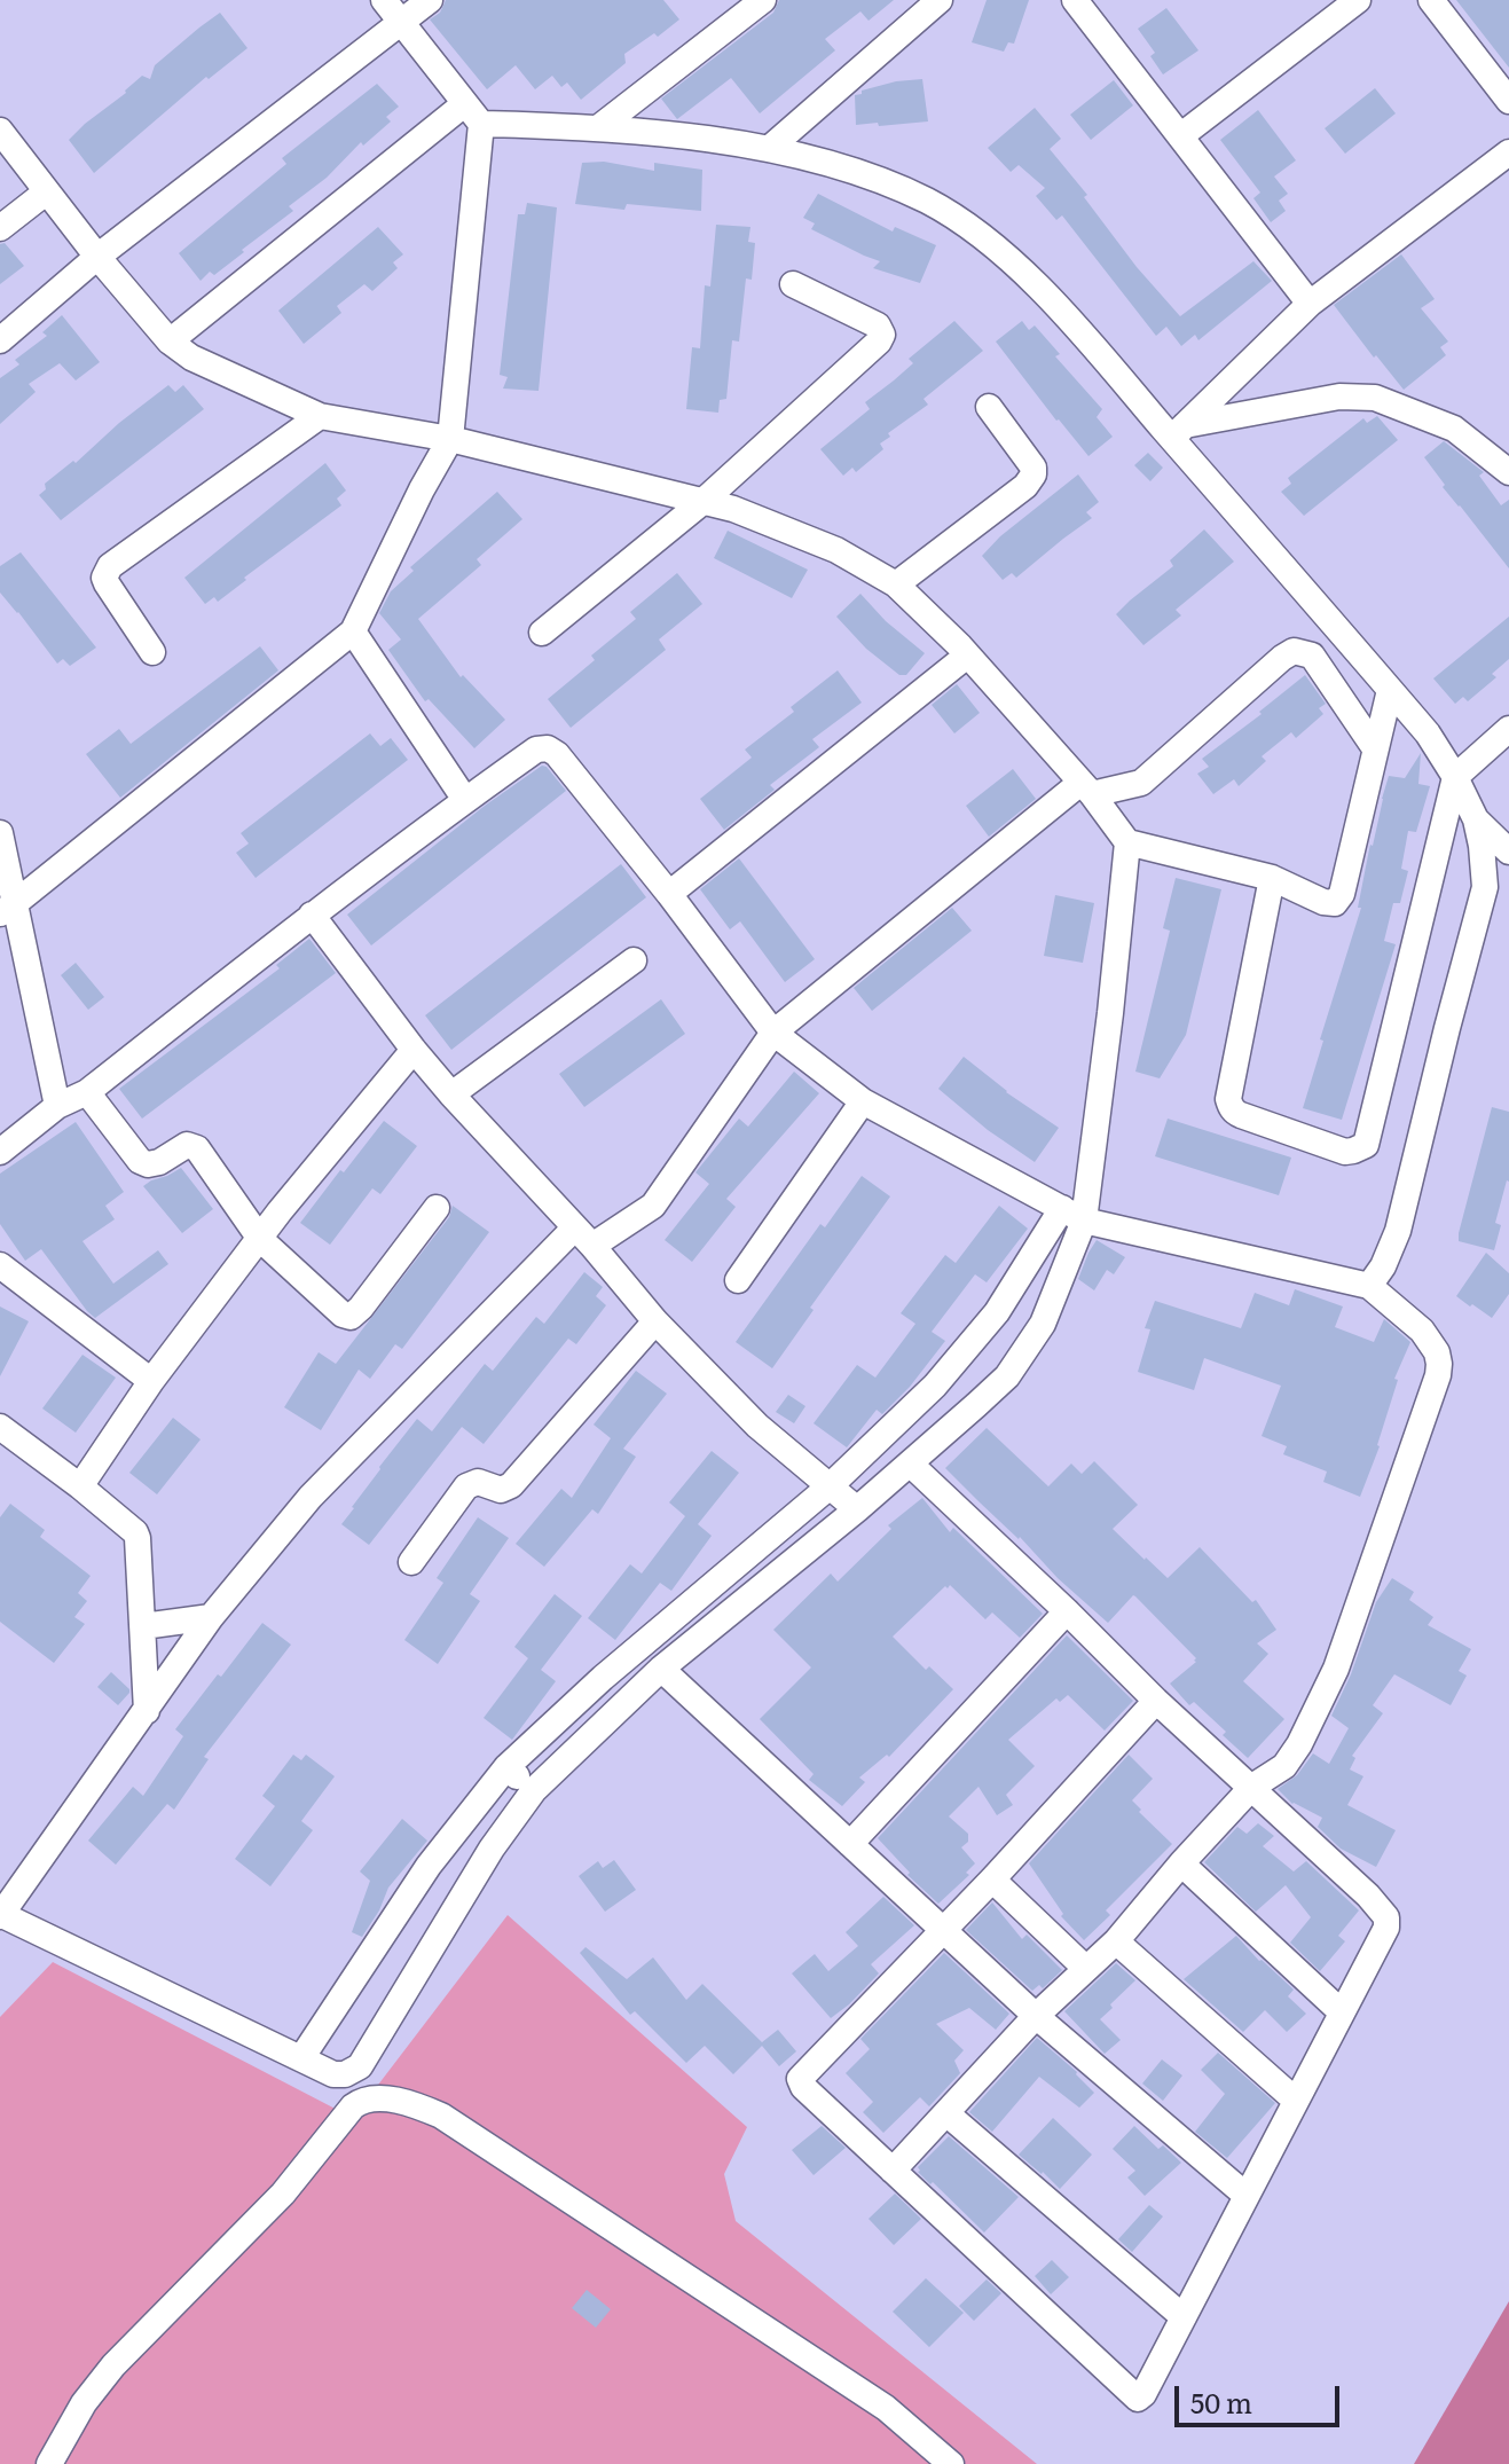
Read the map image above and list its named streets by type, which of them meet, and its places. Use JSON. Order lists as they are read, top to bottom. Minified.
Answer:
{"scale_bar":"50 m"}
